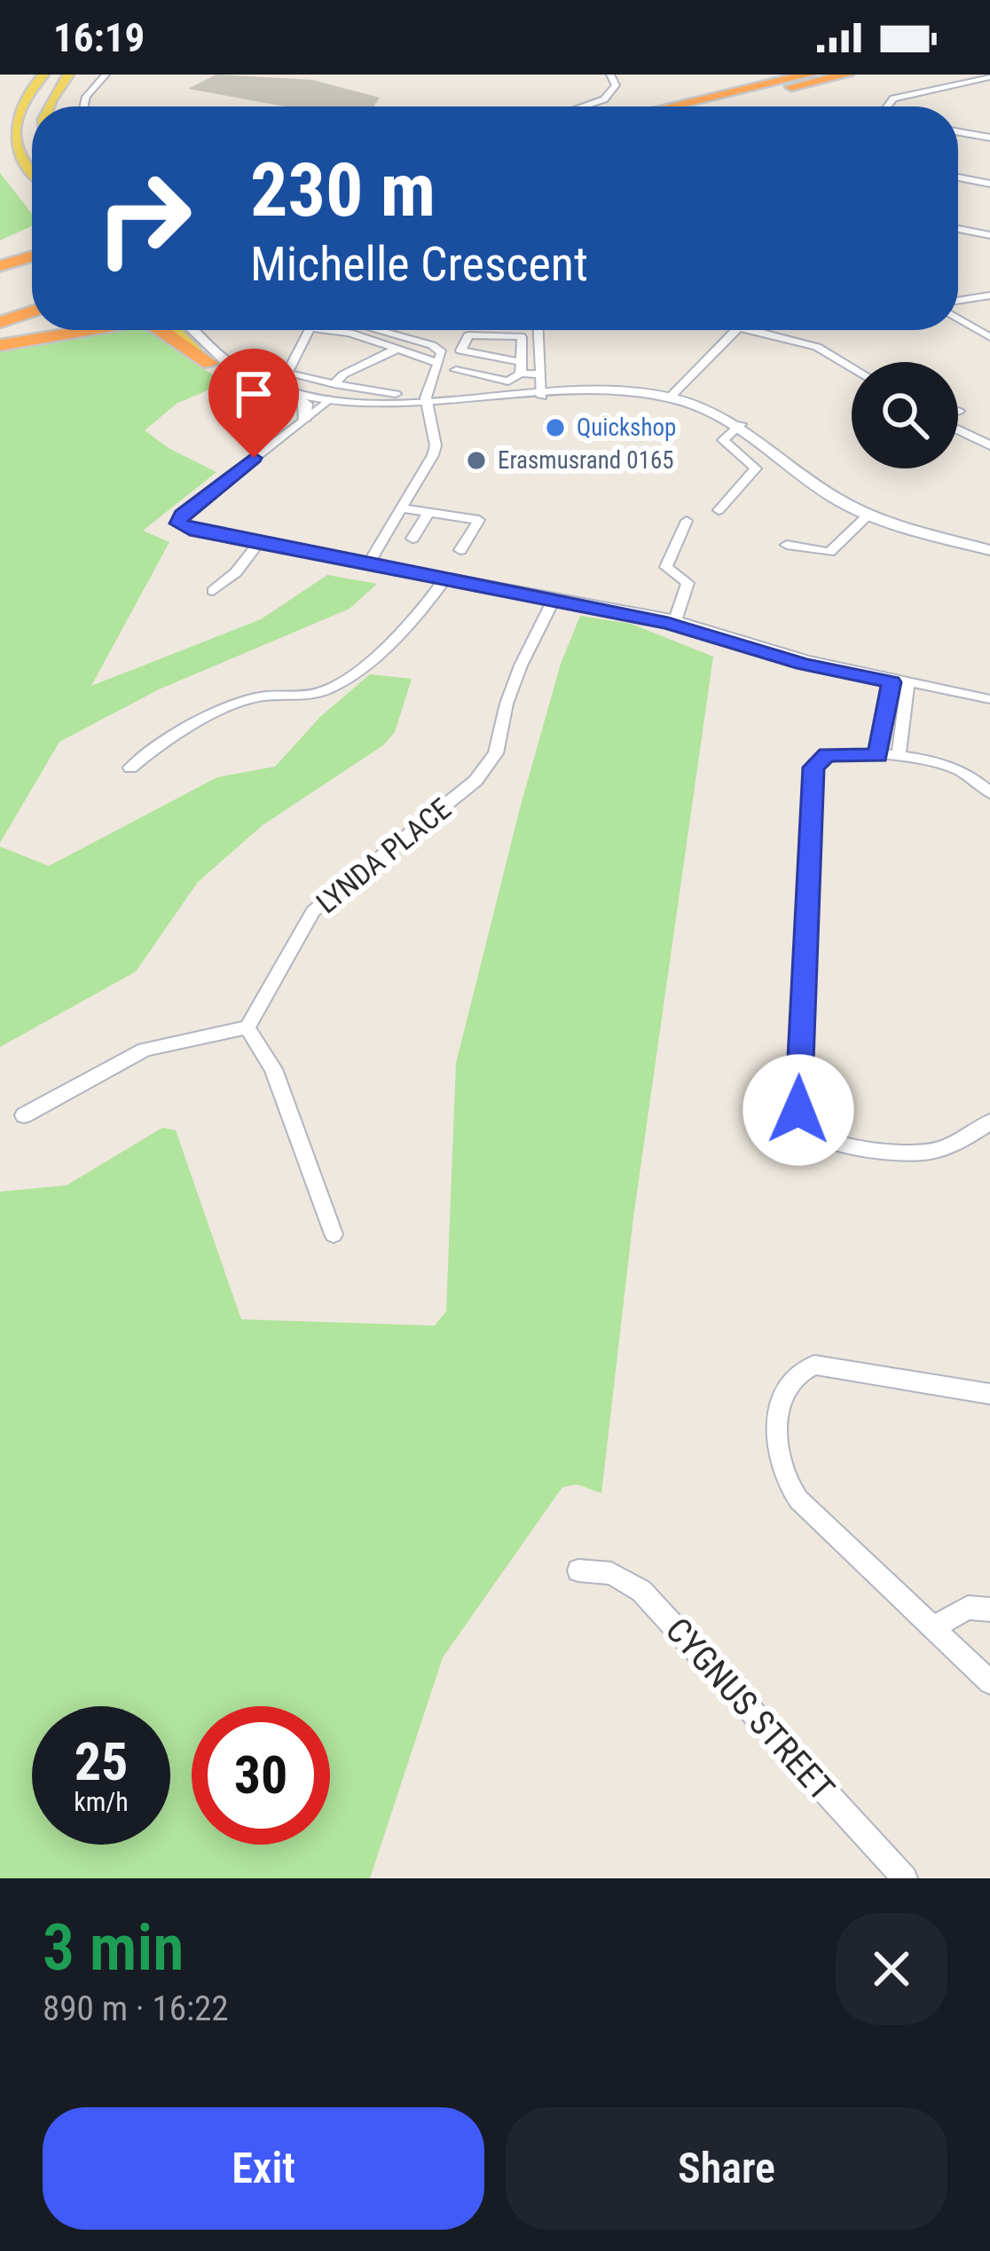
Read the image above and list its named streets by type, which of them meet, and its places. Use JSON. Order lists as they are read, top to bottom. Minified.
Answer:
{"streets":{"street":["LYNDA PLACE","CYGNUS STREET"]},"places":["Quickshop","Erasmusrand 0165"],"page":{"status":"16:19","turn":["230 m","Michelle Crescent"],"speed":"25 km/h","limit":"30","heading":["3 min","890 m · 16:22"],"buttons":["Exit","Share"]}}
